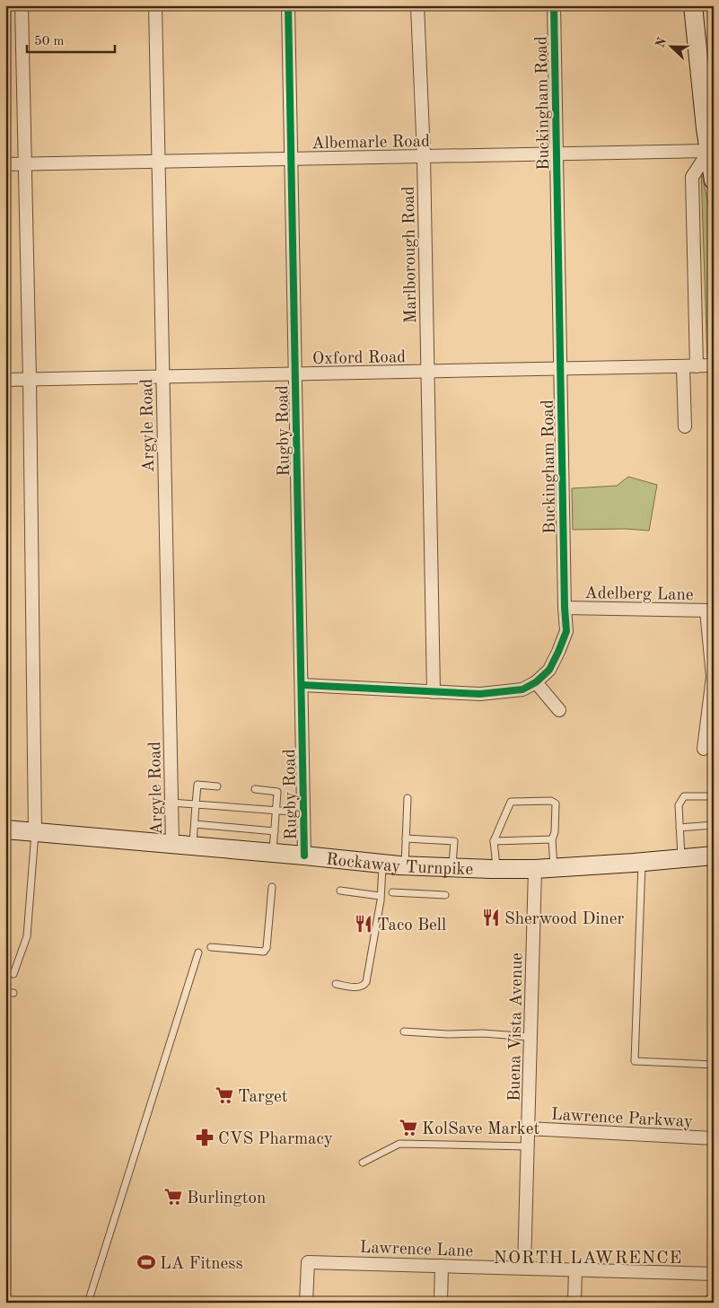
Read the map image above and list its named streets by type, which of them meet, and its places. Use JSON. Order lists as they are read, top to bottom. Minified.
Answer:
{"streets":{"main road":["Rockaway Turnpike"],"street":["Buckingham Road","Albemarle Road","Marlborough Road","Oxford Road","Argyle Road","Rugby Road","Adelberg Lane","Buena Vista Avenue","Lawrence Parkway","Lawrence Lane"]},"crossings":[["Buckingham Road","Albemarle Road"],["Buckingham Road","Marlborough Road"],["Buckingham Road","Oxford Road"],["Buckingham Road","Rugby Road"],["Buckingham Road","Adelberg Lane"],["Albemarle Road","Marlborough Road"],["Albemarle Road","Argyle Road"],["Albemarle Road","Rugby Road"],["Marlborough Road","Oxford Road"],["Oxford Road","Argyle Road"],["Oxford Road","Rugby Road"],["Argyle Road","Rockaway Turnpike"],["Rugby Road","Rockaway Turnpike"],["Rockaway Turnpike","Buena Vista Avenue"],["Buena Vista Avenue","Lawrence Parkway"],["Buena Vista Avenue","Lawrence Lane"]],"districts":["NORTH LAWRENCE"],"places":{"restaurant":["Sherwood Diner","Taco Bell"],"supermarket":["Target","KolSave Market","Burlington"],"pharmacy":["CVS Pharmacy"],"sports":["LA Fitness"]},"scale_bar":"50 m","north":"left"}
